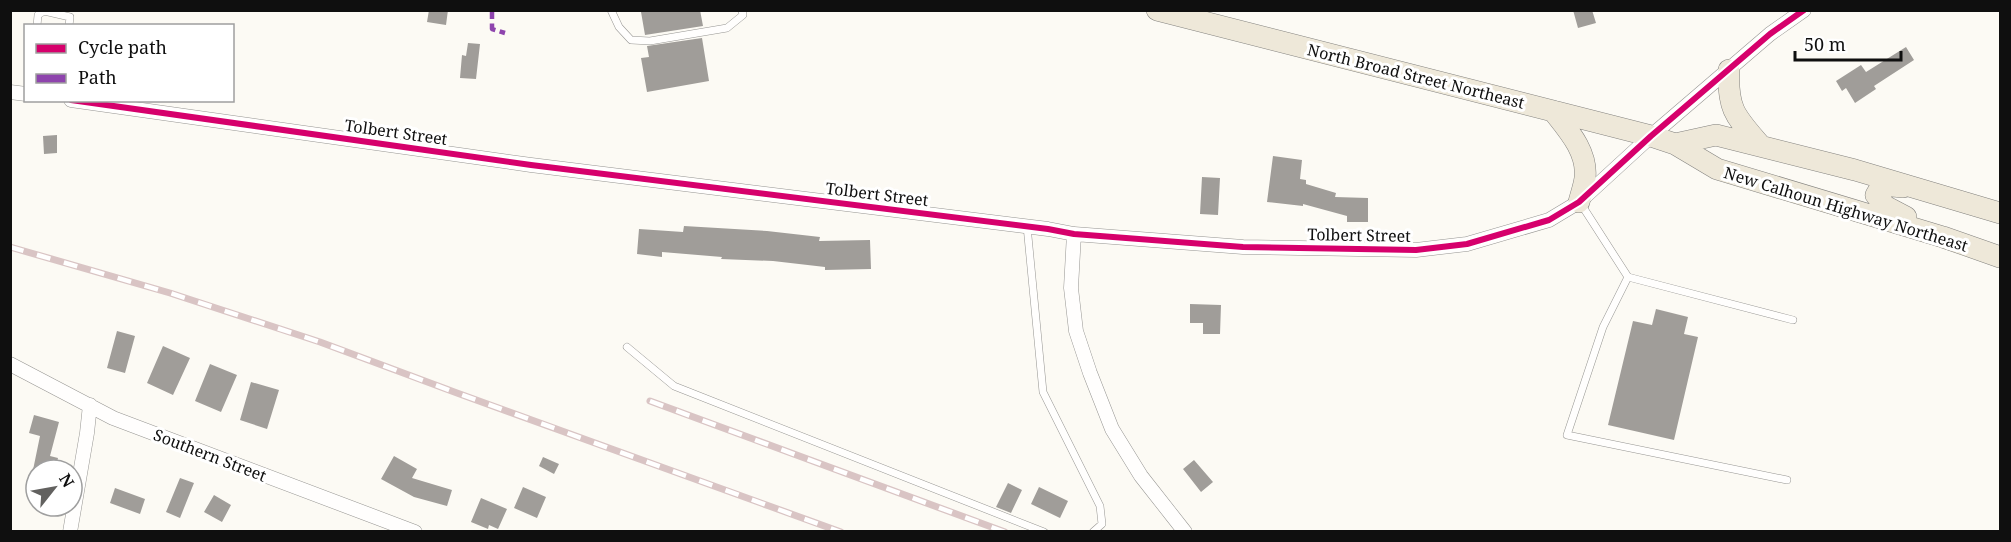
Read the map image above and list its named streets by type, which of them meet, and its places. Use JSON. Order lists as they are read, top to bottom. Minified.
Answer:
{"streets":{"main road":["North Broad Street Northeast","New Calhoun Highway Northeast"],"street":["Tolbert Street","Southern Street"]},"crossings":[["North Broad Street Northeast","Tolbert Street"],["North Broad Street Northeast","New Calhoun Highway Northeast"]],"legend":["Cycle path","Path"],"scale_bar":"50 m","north":"top right"}
